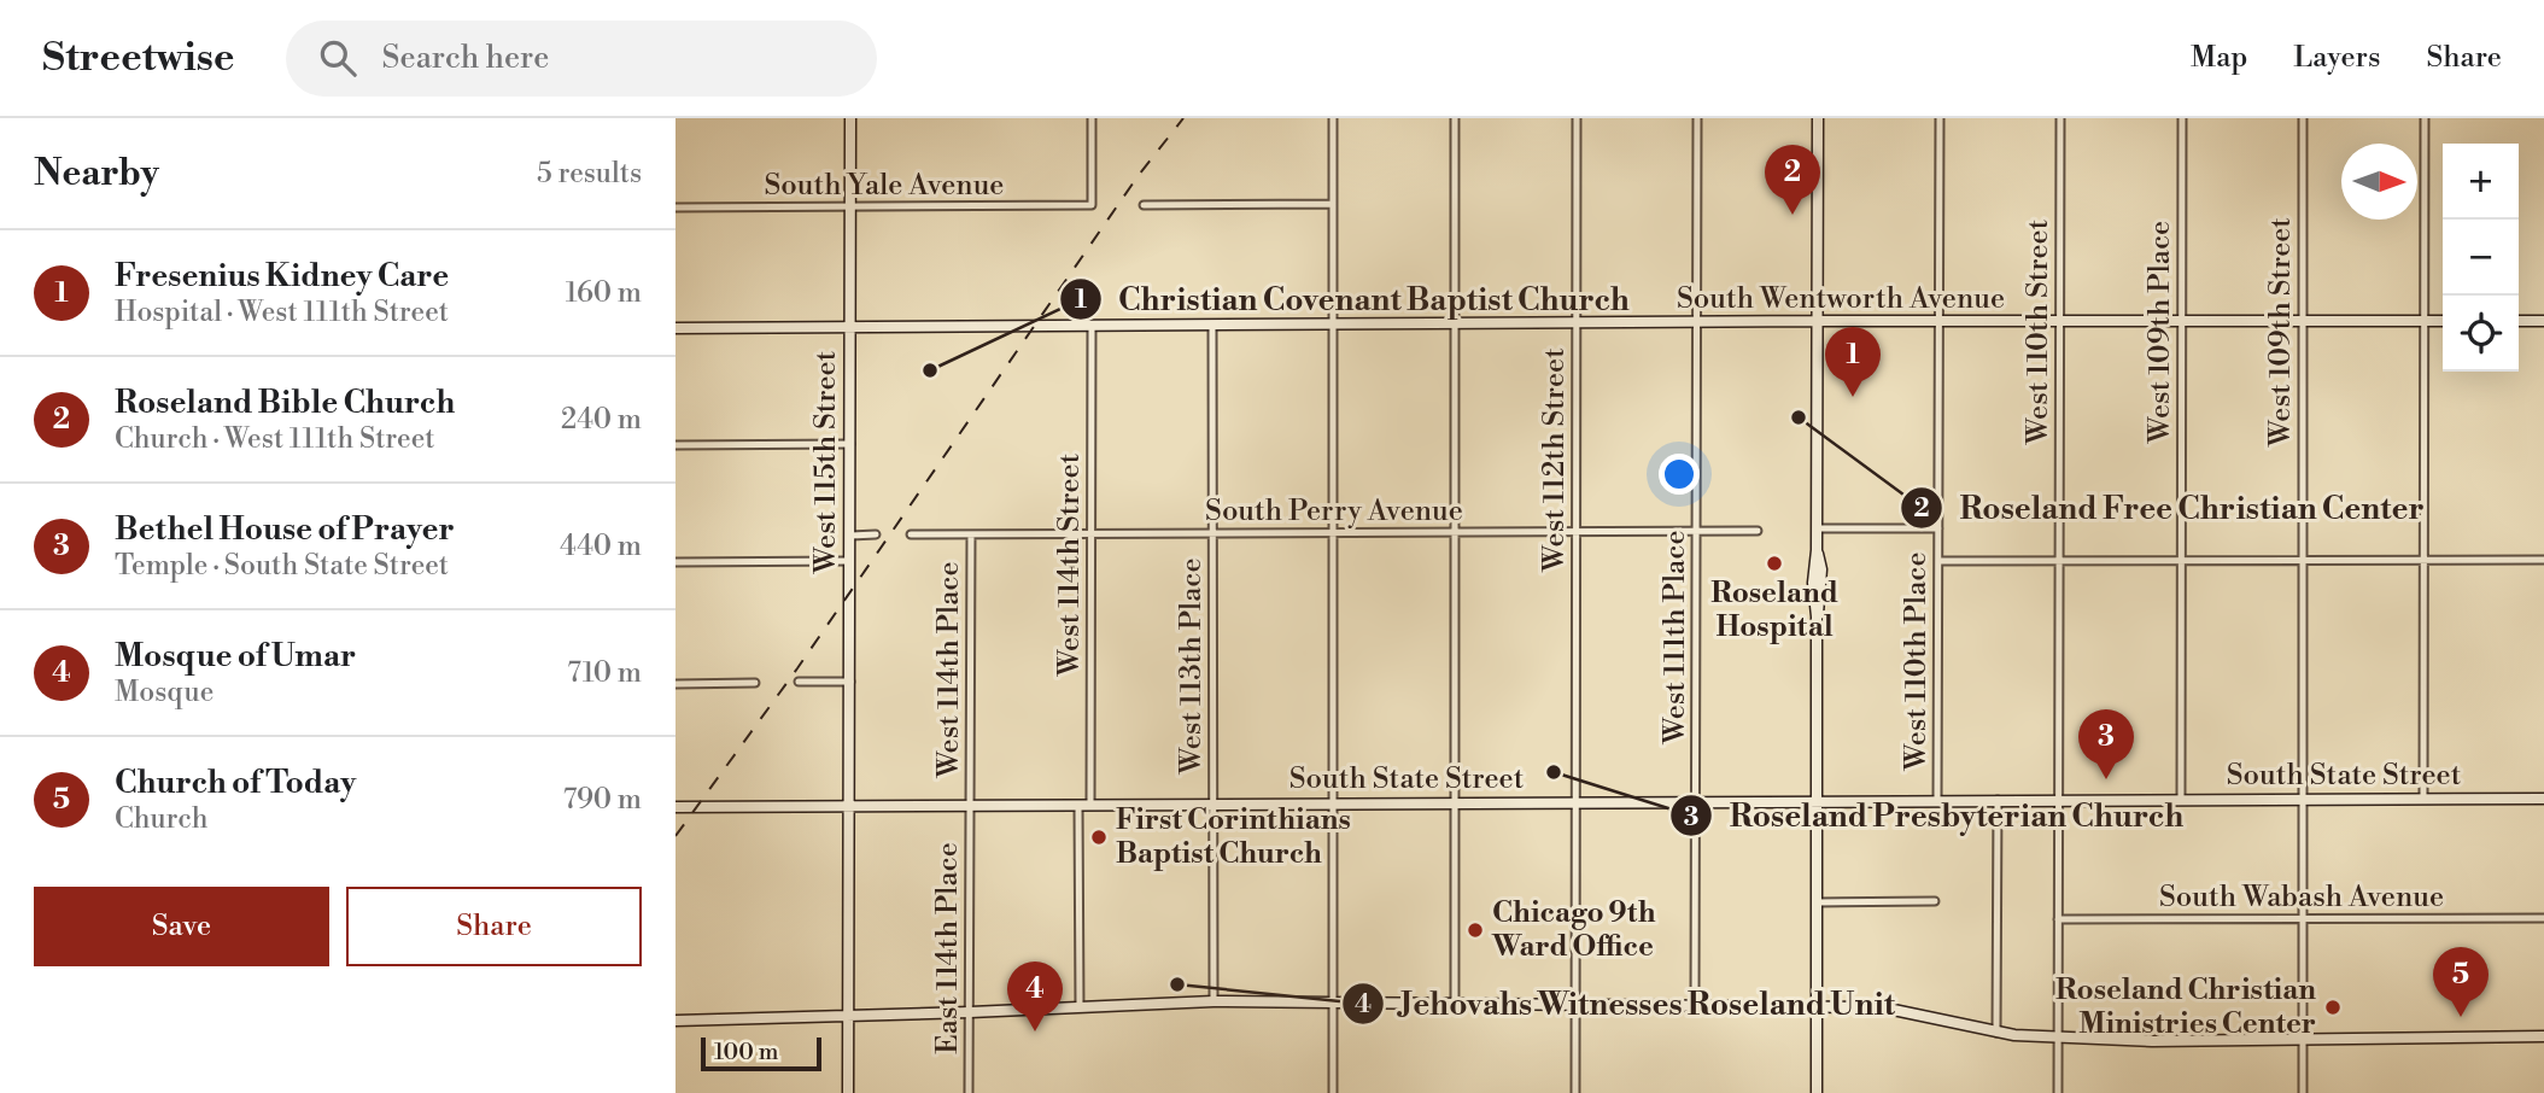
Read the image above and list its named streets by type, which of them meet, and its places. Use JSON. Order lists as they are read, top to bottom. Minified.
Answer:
{"streets":{"street":["South Yale Avenue","South Wentworth Avenue","West 110th Street","West 109th Place","West 109th Street","West 112th Street","West 115th Street","South Perry Avenue","West 114th Street","West 111th Place","West 110th Place","West 113th Place","West 114th Place","South State Street","South Wabash Avenue","East 114th Place"]},"crossings":[["South Yale Avenue","West 115th Street"],["South Wentworth Avenue","West 110th Street"],["South Wentworth Avenue","West 109th Place"],["South Wentworth Avenue","West 109th Street"],["South Wentworth Avenue","West 112th Street"],["South Wentworth Avenue","West 115th Street"],["South Wentworth Avenue","West 114th Street"],["South Wentworth Avenue","West 111th Place"],["South Wentworth Avenue","West 110th Place"],["South Wentworth Avenue","West 113th Place"],["West 110th Street","South State Street"],["West 110th Street","South Wabash Avenue"],["West 109th Place","South State Street"],["West 109th Street","South State Street"],["West 109th Street","South Wabash Avenue"],["West 112th Street","South Perry Avenue"],["West 112th Street","South State Street"],["West 115th Street","South State Street"],["South Perry Avenue","West 114th Street"],["South Perry Avenue","West 111th Place"],["South Perry Avenue","West 113th Place"],["South Perry Avenue","West 114th Place"],["West 114th Street","South State Street"],["West 111th Place","South State Street"],["West 110th Place","South State Street"],["West 113th Place","South State Street"],["West 114th Place","South State Street"],["West 114th Place","East 114th Place"],["South State Street","East 114th Place"]],"places":["Christian Covenant Baptist Church","Roseland Free Christian Center","Roseland Hospital","Roseland Presbyterian Church","First Corinthians Baptist Church","Chicago 9th Ward Office","Jehovahs Witnesses Roseland Unit","Roseland Christian Ministries Center"],"scale_bar":"100 m","north":"right","page":{"header":"Streetwise","search":"Search here","nav":["Map","Layers","Share"],"heading":["Nearby","5 results"],"map_buttons":["+","−"],"pins":["2","1","3","5","4"],"list":[{"mark":"1","name":"Fresenius Kidney Care","note":"Hospital · West 111th Street","value":"160 m"},{"mark":"2","name":"Roseland Bible Church","note":"Church · West 111th Street","value":"240 m"},{"mark":"3","name":"Bethel House of Prayer","note":"Temple · South State Street","value":"440 m"},{"mark":"4","name":"Mosque of Umar","note":"Mosque","value":"710 m"},{"mark":"5","name":"Church of Today","note":"Church","value":"790 m"}],"buttons":["Save","Share"],"scale":"100 m"}}
